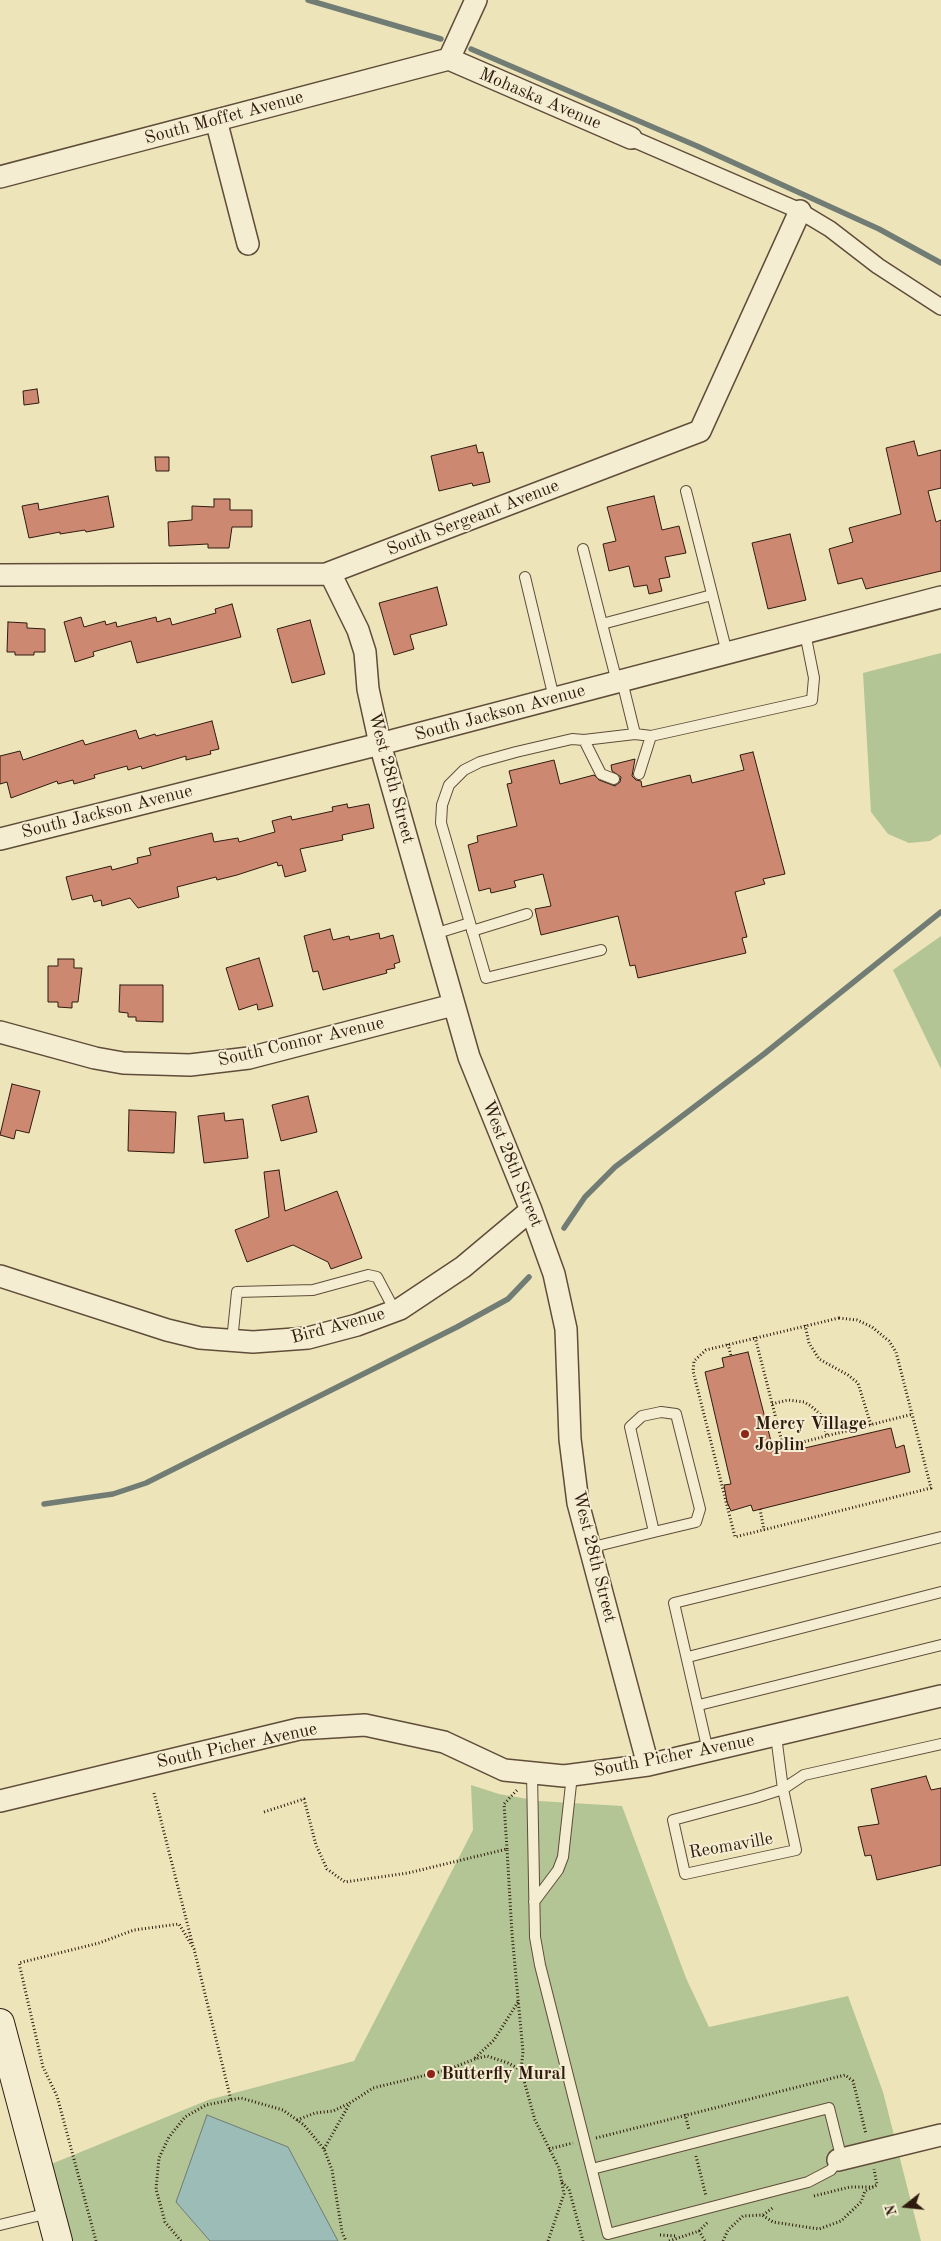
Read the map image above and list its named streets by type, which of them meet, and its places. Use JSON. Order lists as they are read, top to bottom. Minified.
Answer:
{"streets":{"street":["Mohaska Avenue","South Moffet Avenue","South Sergeant Avenue","South Jackson Avenue","West 28th Street","South Connor Avenue","Bird Avenue","South Picher Avenue"],"lane":["Reomaville"]},"crossings":[["Mohaska Avenue","South Moffet Avenue"],["South Sergeant Avenue","West 28th Street"],["South Jackson Avenue","West 28th Street"],["West 28th Street","South Connor Avenue"],["West 28th Street","Bird Avenue"],["West 28th Street","South Picher Avenue"],["South Picher Avenue","Reomaville"]],"places":["Mercy Village Joplin","Butterfly Mural"],"north":"left"}
